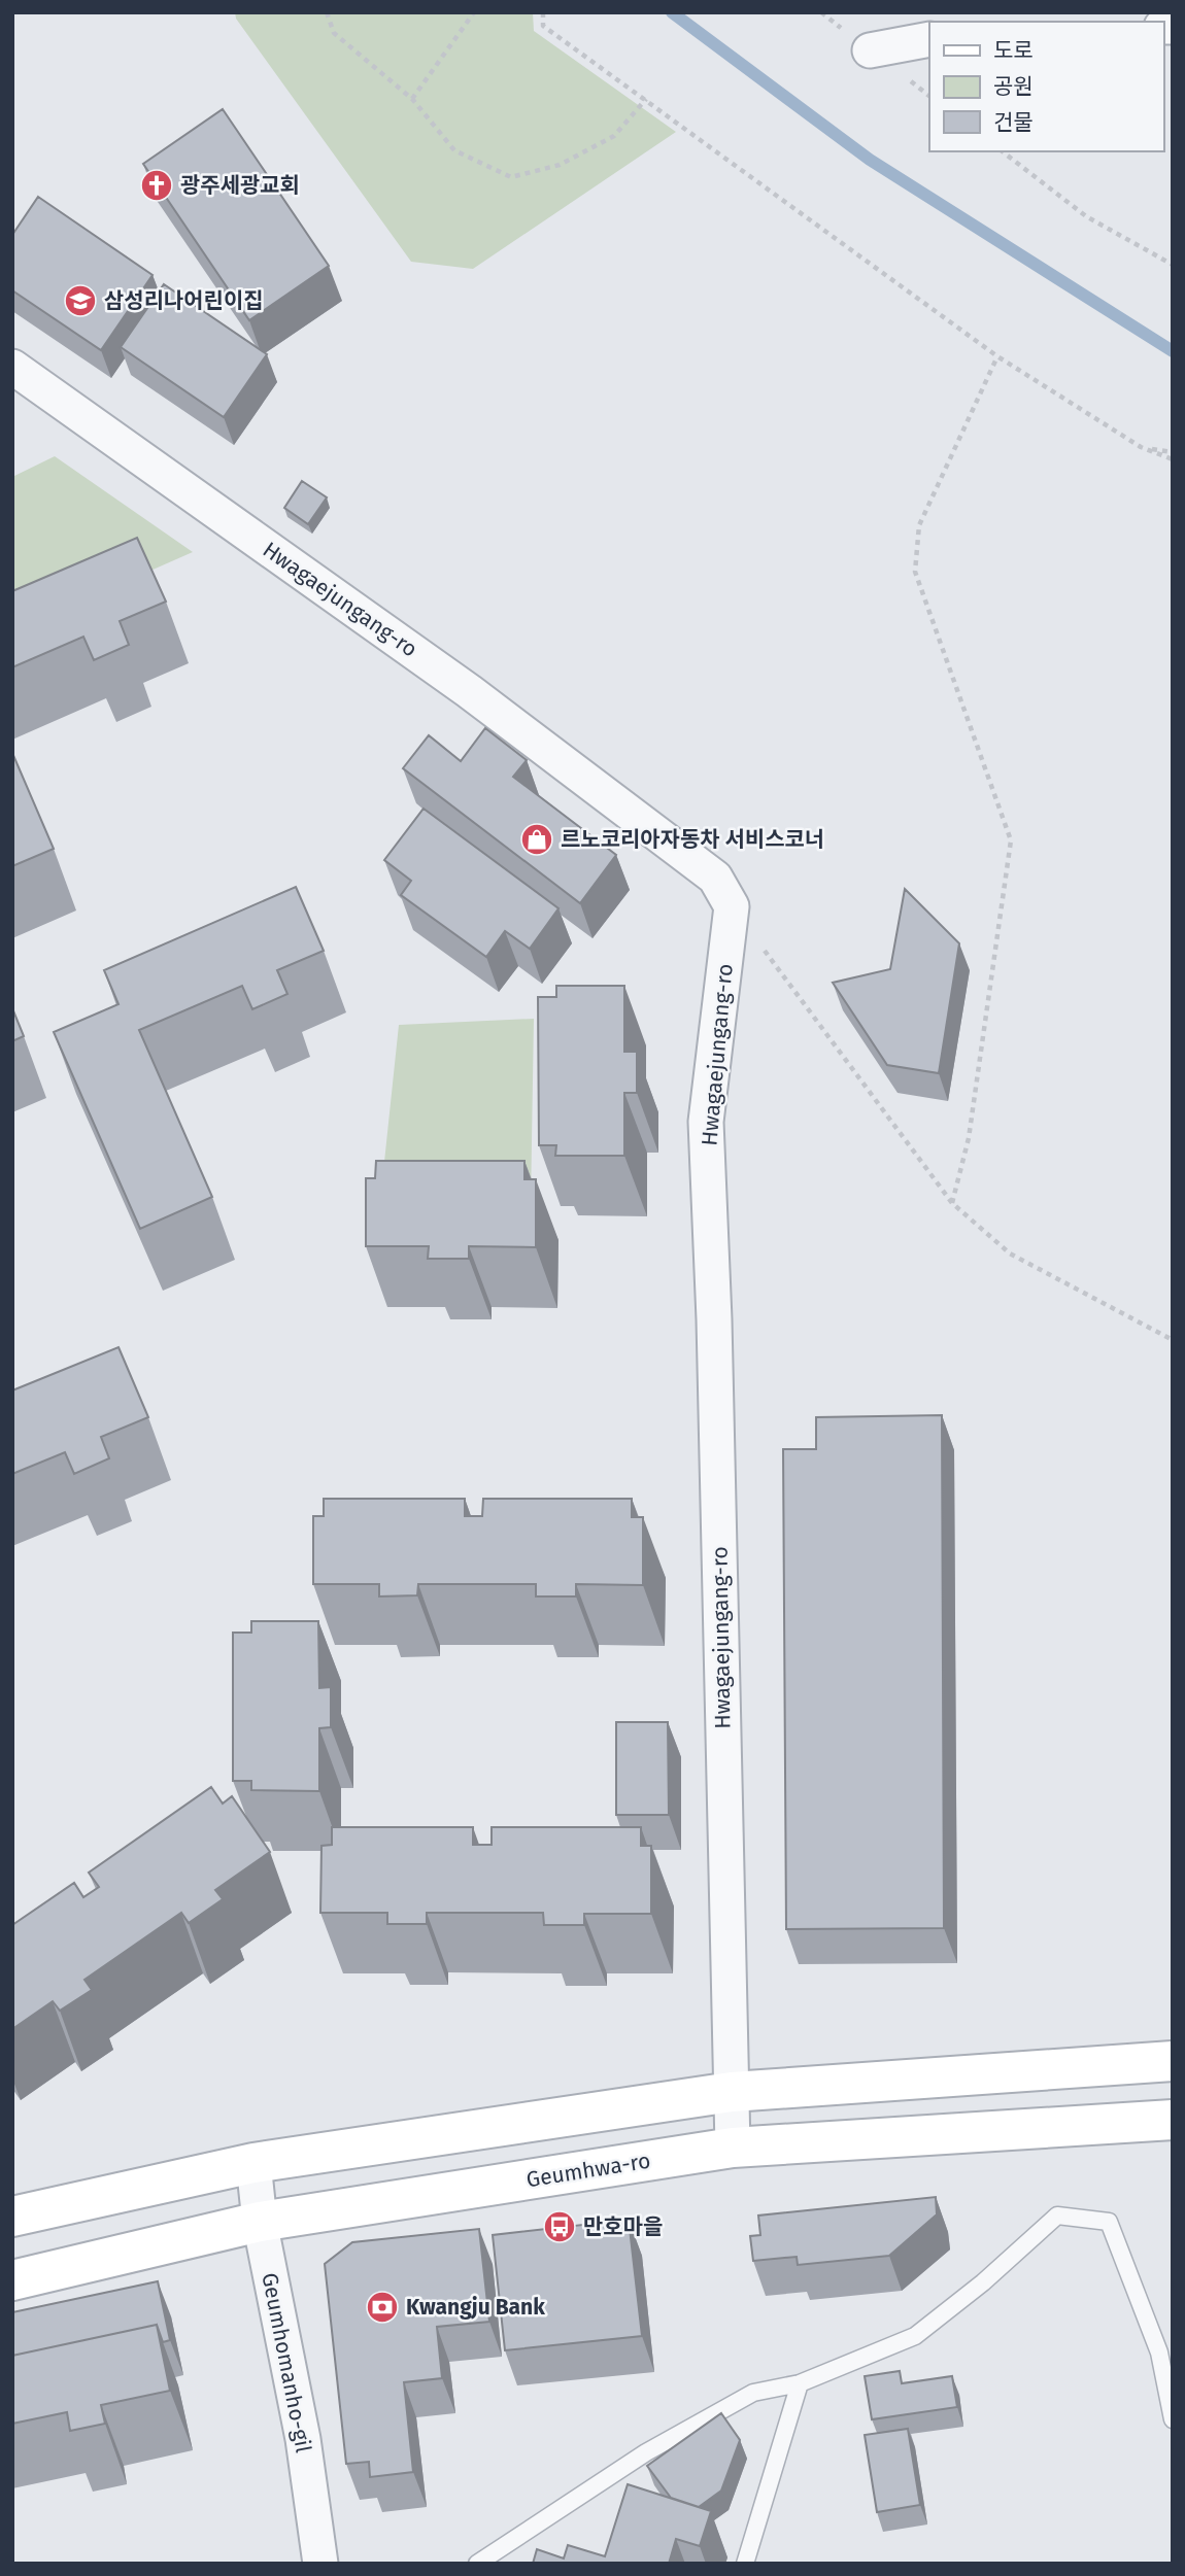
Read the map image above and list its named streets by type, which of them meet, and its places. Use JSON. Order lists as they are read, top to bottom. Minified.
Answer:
{"streets":{"main road":["Geumhwa-ro"],"street":["Hwagaejungang-ro","Geumhomanho-gil"]},"crossings":[["Hwagaejungang-ro","Geumhwa-ro"],["Geumhwa-ro","Geumhomanho-gil"]],"places":{"church":["광주세광교회"],"school or university":["삼성리나어린이집"],"shop":["르노코리아자동차 서비스코너"],"bus stop":["만호마을"],"bank":["Kwangju Bank"]},"legend":["도로","공원","건물"]}
